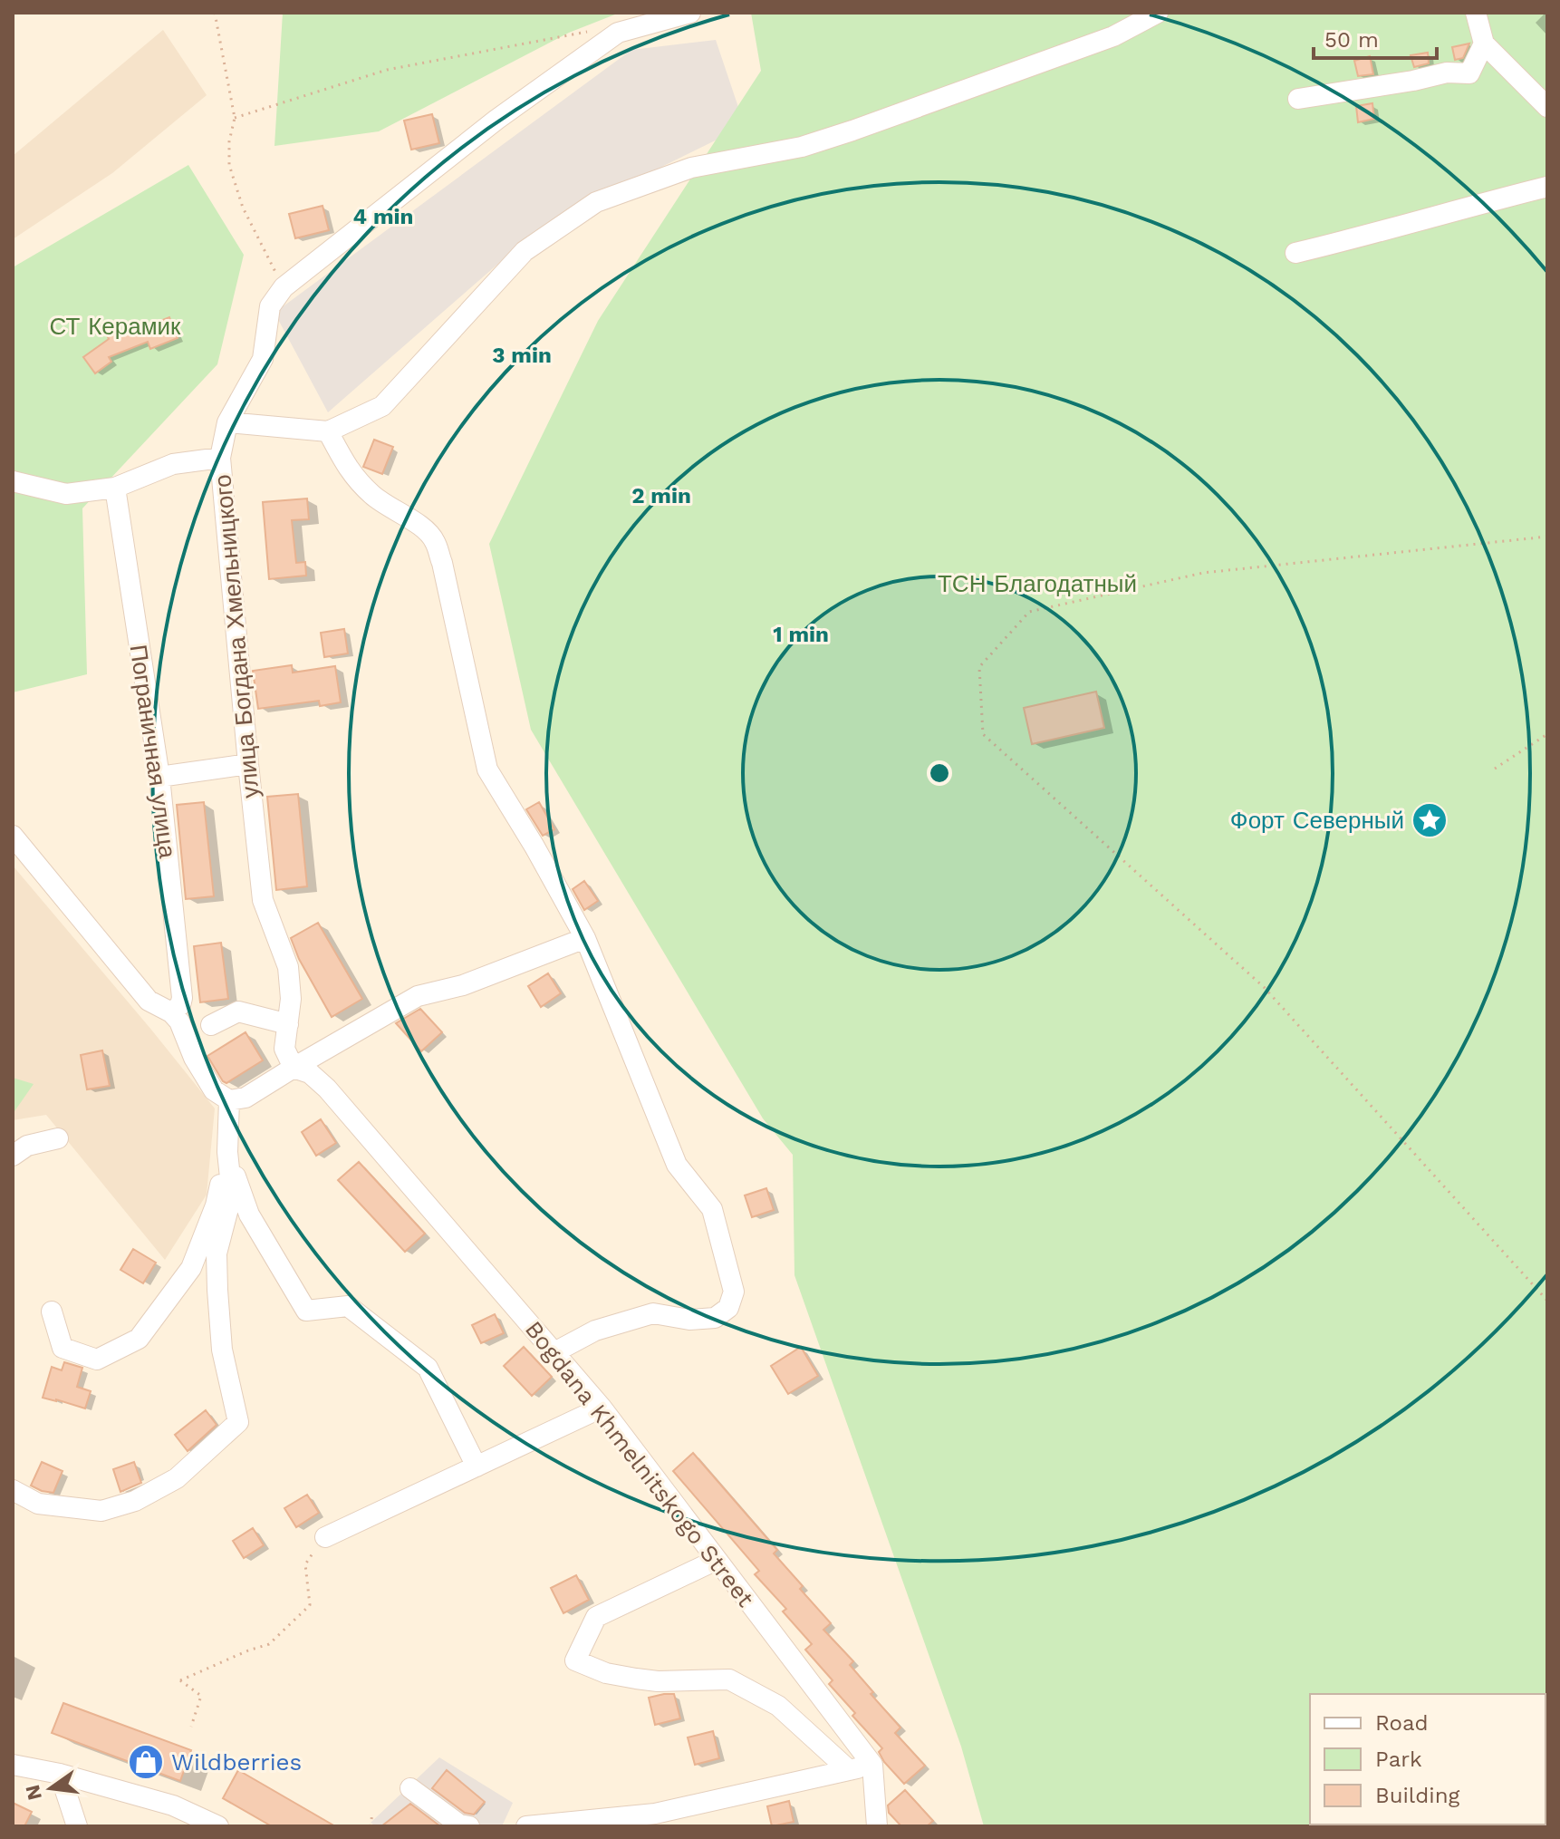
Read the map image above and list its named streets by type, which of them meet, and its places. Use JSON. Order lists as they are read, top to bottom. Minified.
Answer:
{"streets":{"street":["улица Богдана Хмельницкого","Пограничная улица","Bogdana Khmelnitskogo Street"]},"crossings":[["улица Богдана Хмельницкого","Пограничная улица"],["улица Богдана Хмельницкого","Bogdana Khmelnitskogo Street"]],"parks":["СТ Керамик","ТСН Благодатный"],"places":{"place":["Форт Северный"],"shop":["Wildberries"]},"legend":["Road","Park","Building"],"scale_bar":"50 m","north":"left","rings":["4 min","3 min","2 min","1 min"]}
